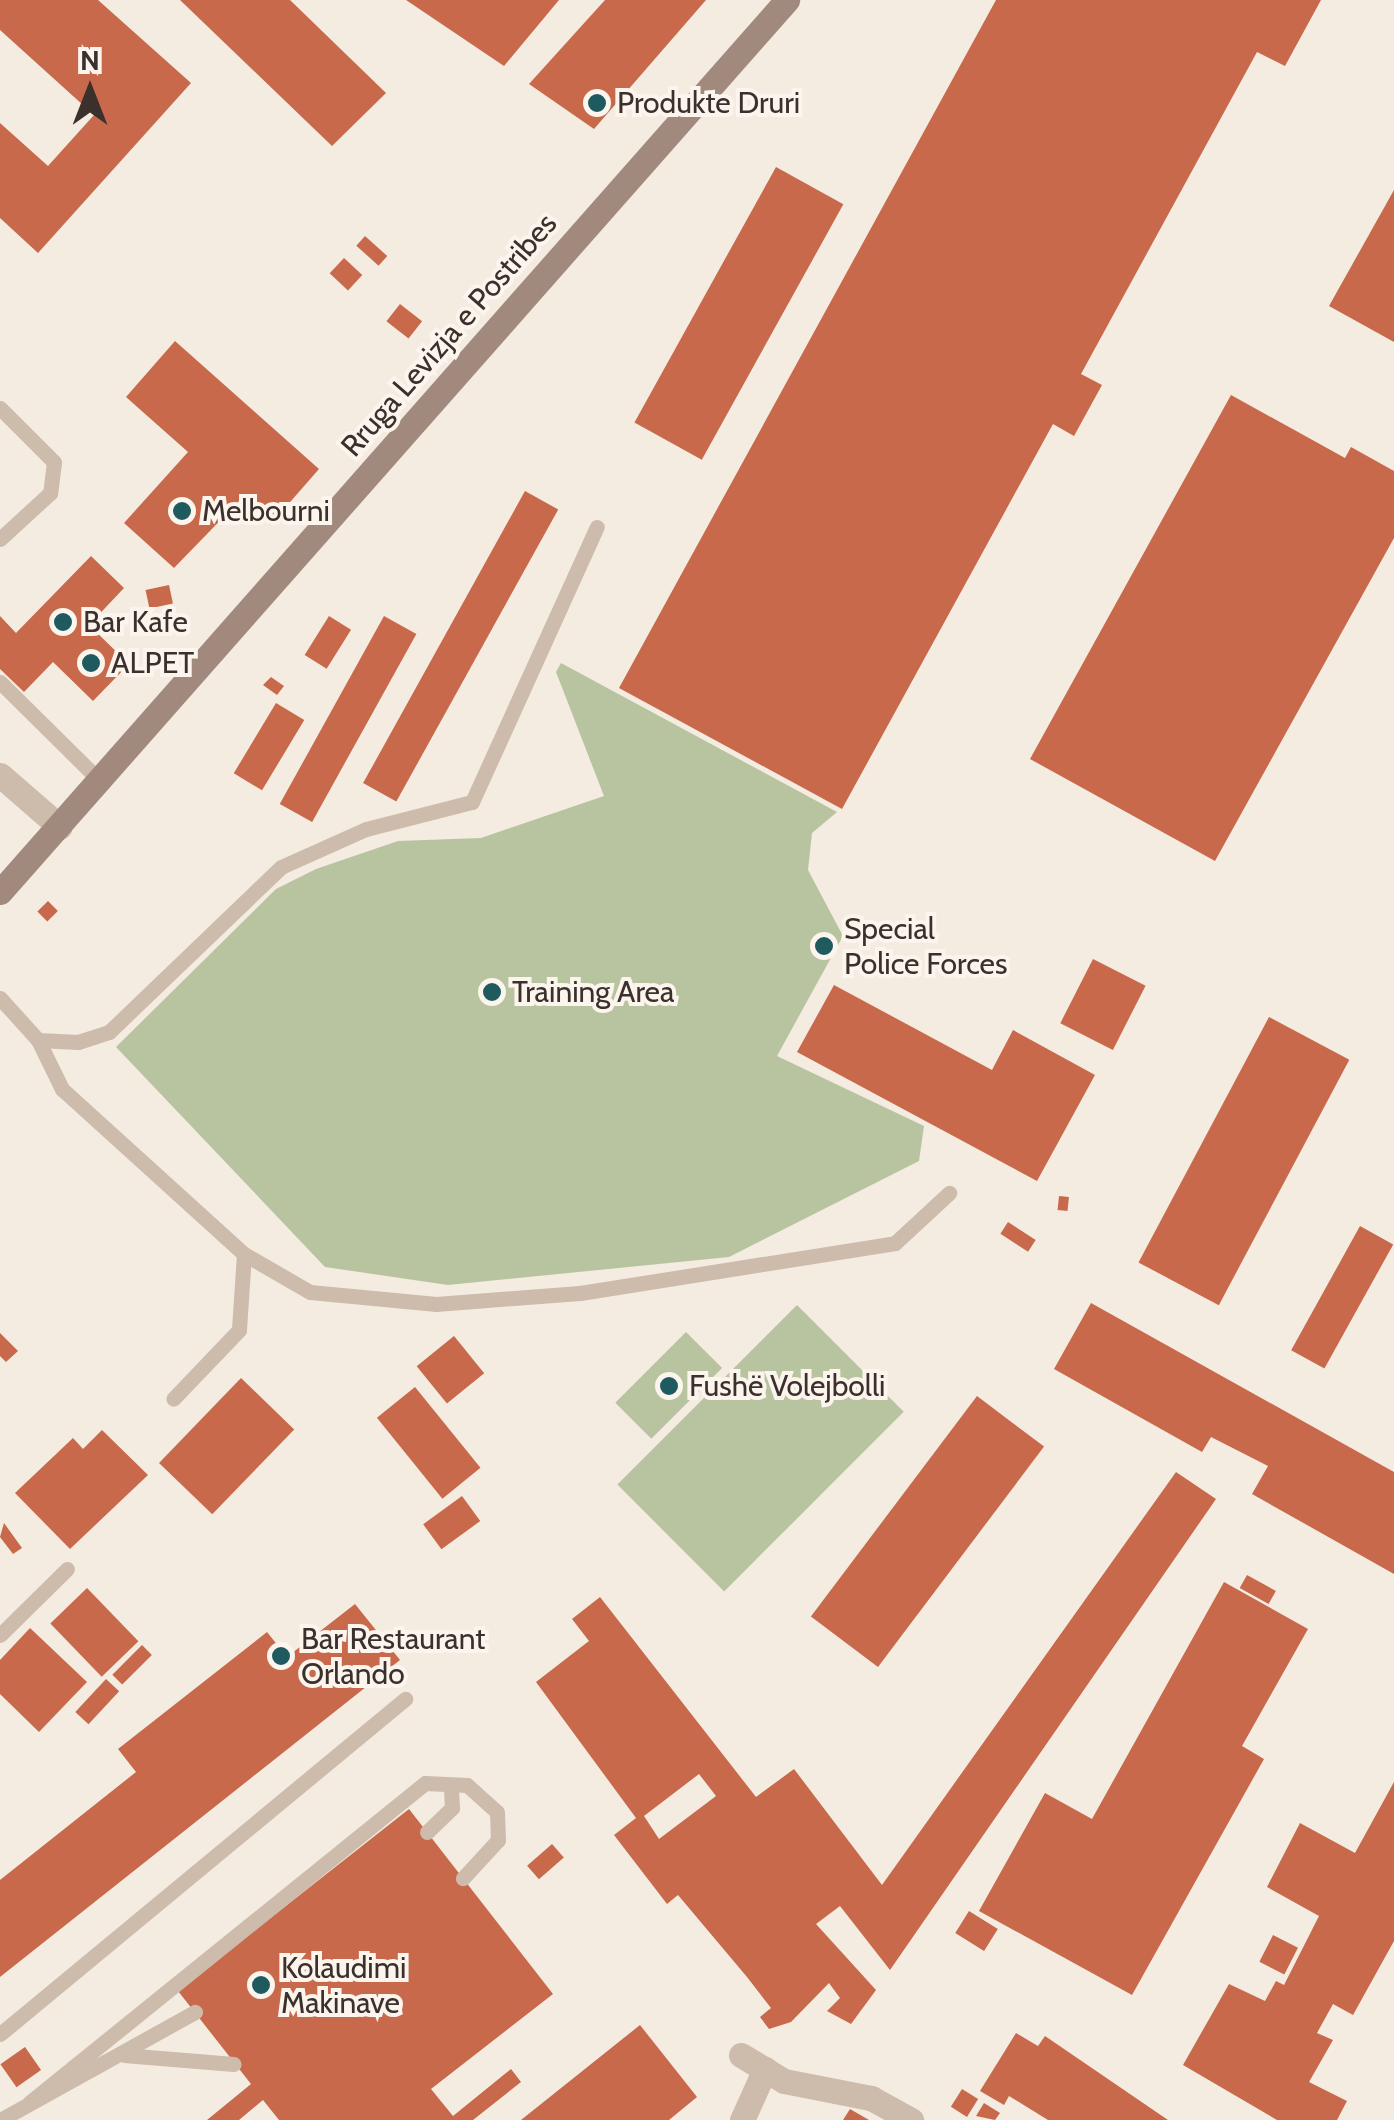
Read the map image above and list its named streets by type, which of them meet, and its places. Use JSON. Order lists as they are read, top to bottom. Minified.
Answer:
{"streets":{"street":["Rruga Levizja e Postribes"]},"places":["Produkte Druri","Melbourni","Bar Kafe","ALPET","Special Police Forces","Training Area","Fushë Volejbolli","Bar Restaurant Orlando","Kolaudimi Makinave"],"north":"top"}
